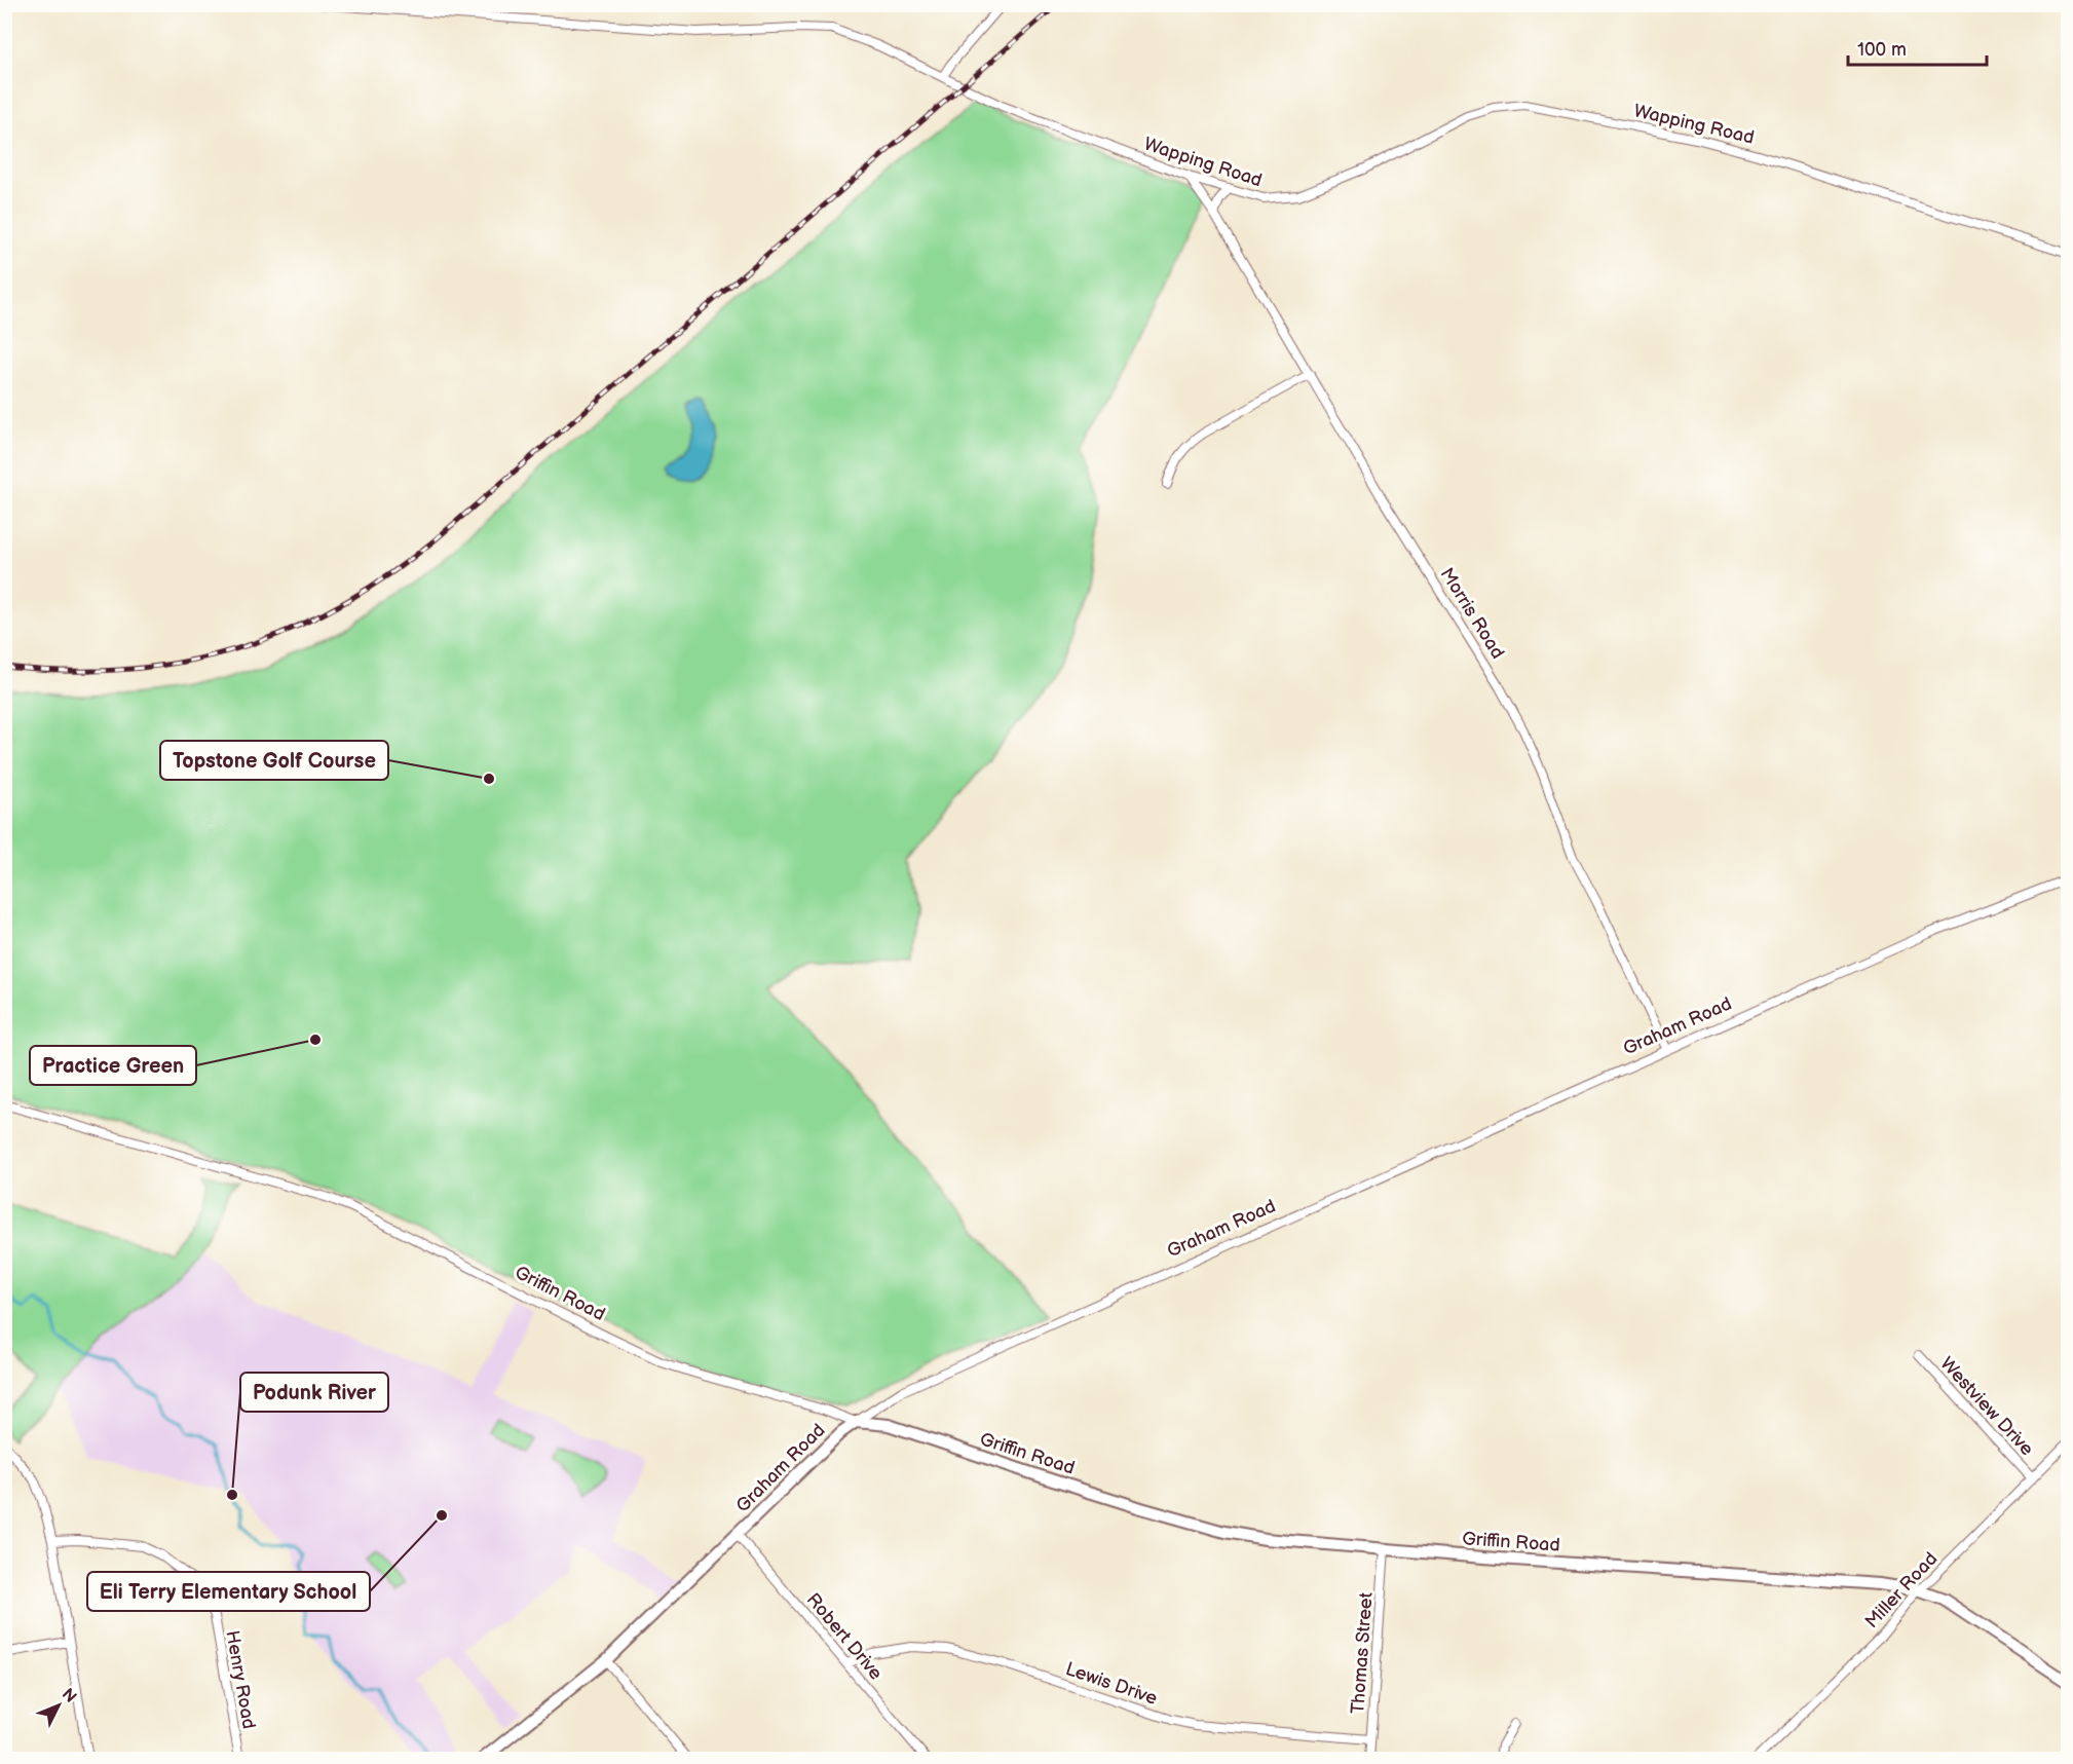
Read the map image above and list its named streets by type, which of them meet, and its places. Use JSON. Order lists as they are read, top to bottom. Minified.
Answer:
{"streets":{"street":["Wapping Road","Morris Road","Graham Road","Griffin Road","Westview Drive","Miller Road","Robert Drive","Thomas Street","Henry Road","Lewis Drive"]},"crossings":[["Wapping Road","Morris Road"],["Morris Road","Graham Road"],["Graham Road","Griffin Road"],["Graham Road","Robert Drive"],["Griffin Road","Miller Road"],["Griffin Road","Thomas Street"],["Westview Drive","Miller Road"],["Robert Drive","Lewis Drive"],["Thomas Street","Lewis Drive"]],"places":["Topstone Golf Course","Practice Green","Podunk River","Eli Terry Elementary School"],"scale_bar":"100 m","north":"top right"}
